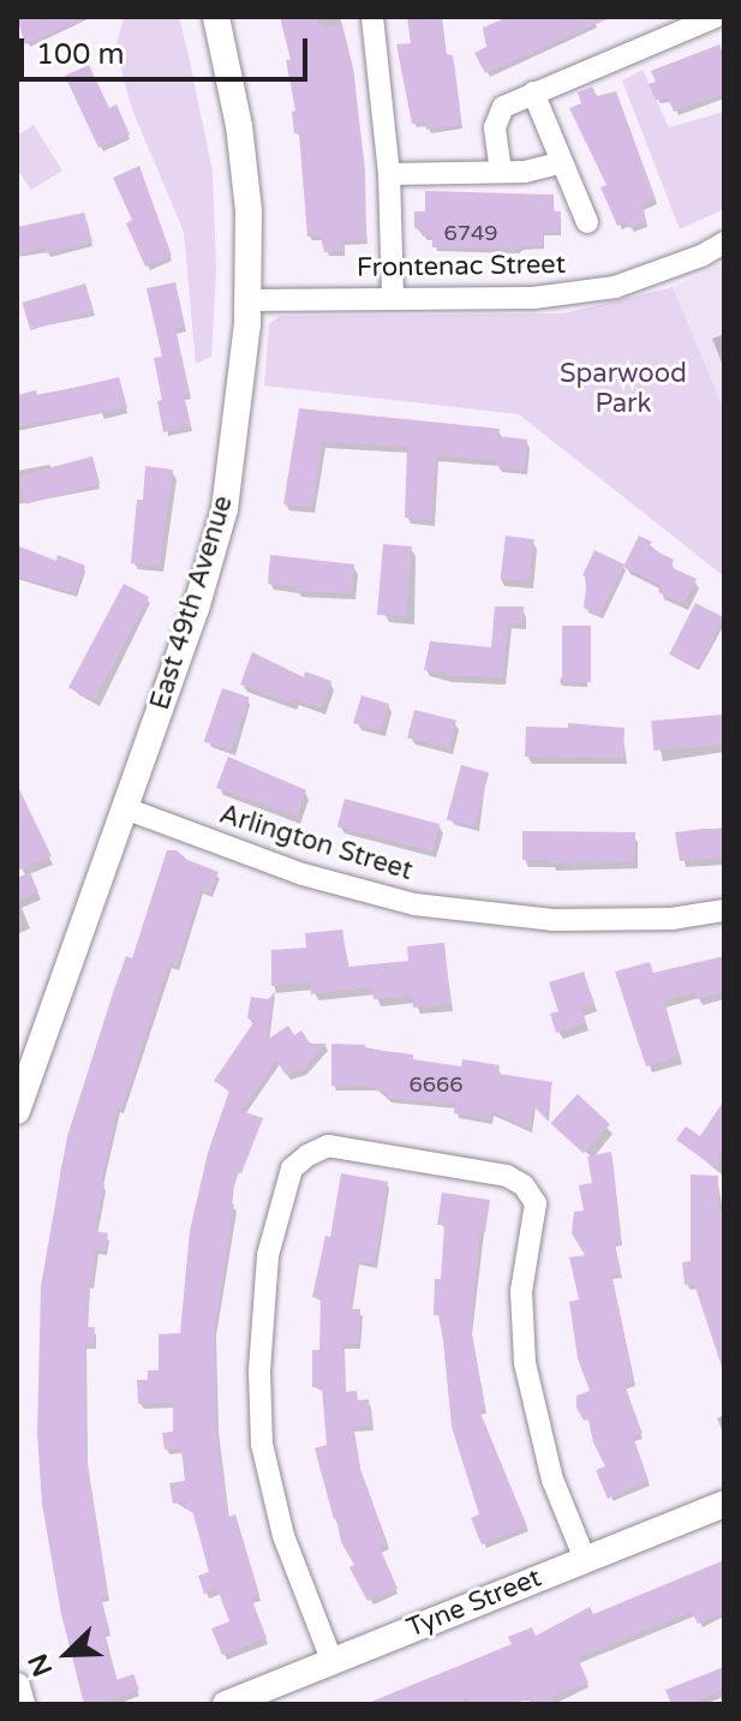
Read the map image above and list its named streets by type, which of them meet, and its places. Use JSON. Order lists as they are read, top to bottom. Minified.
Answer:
{"streets":{"street":["Frontenac Street","East 49th Avenue","Arlington Street","Tyne Street"]},"crossings":[["Frontenac Street","East 49th Avenue"],["East 49th Avenue","Arlington Street"]],"parks":["Sparwood Park"],"house_numbers":["6749","6666"],"scale_bar":"100 m","north":"bottom left"}
